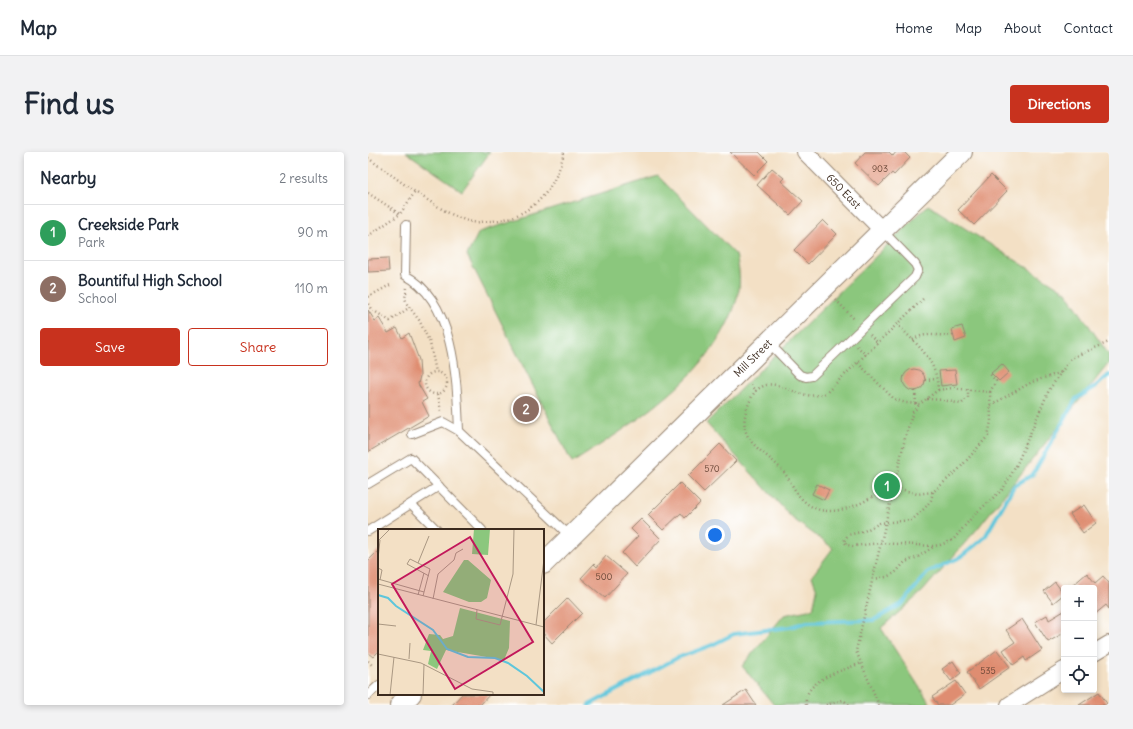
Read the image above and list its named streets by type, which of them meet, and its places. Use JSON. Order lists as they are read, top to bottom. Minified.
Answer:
{"streets":{"street":["650 East","Mill Street"]},"crossings":[["650 East","Mill Street"]],"house_numbers":["903","570","500","535"],"page":{"header":"Map","nav":["Home","Map","About","Contact"],"buttons":["Directions",["Save","Share"]],"title":"Find us","heading":["Nearby","2 results"],"list":[{"mark":"1","name":"Creekside Park","note":"Park","value":"90 m"},{"mark":"2","name":"Bountiful High School","note":"School","value":"110 m"}],"pins":["2","1"],"map_buttons":["+","−"]}}
